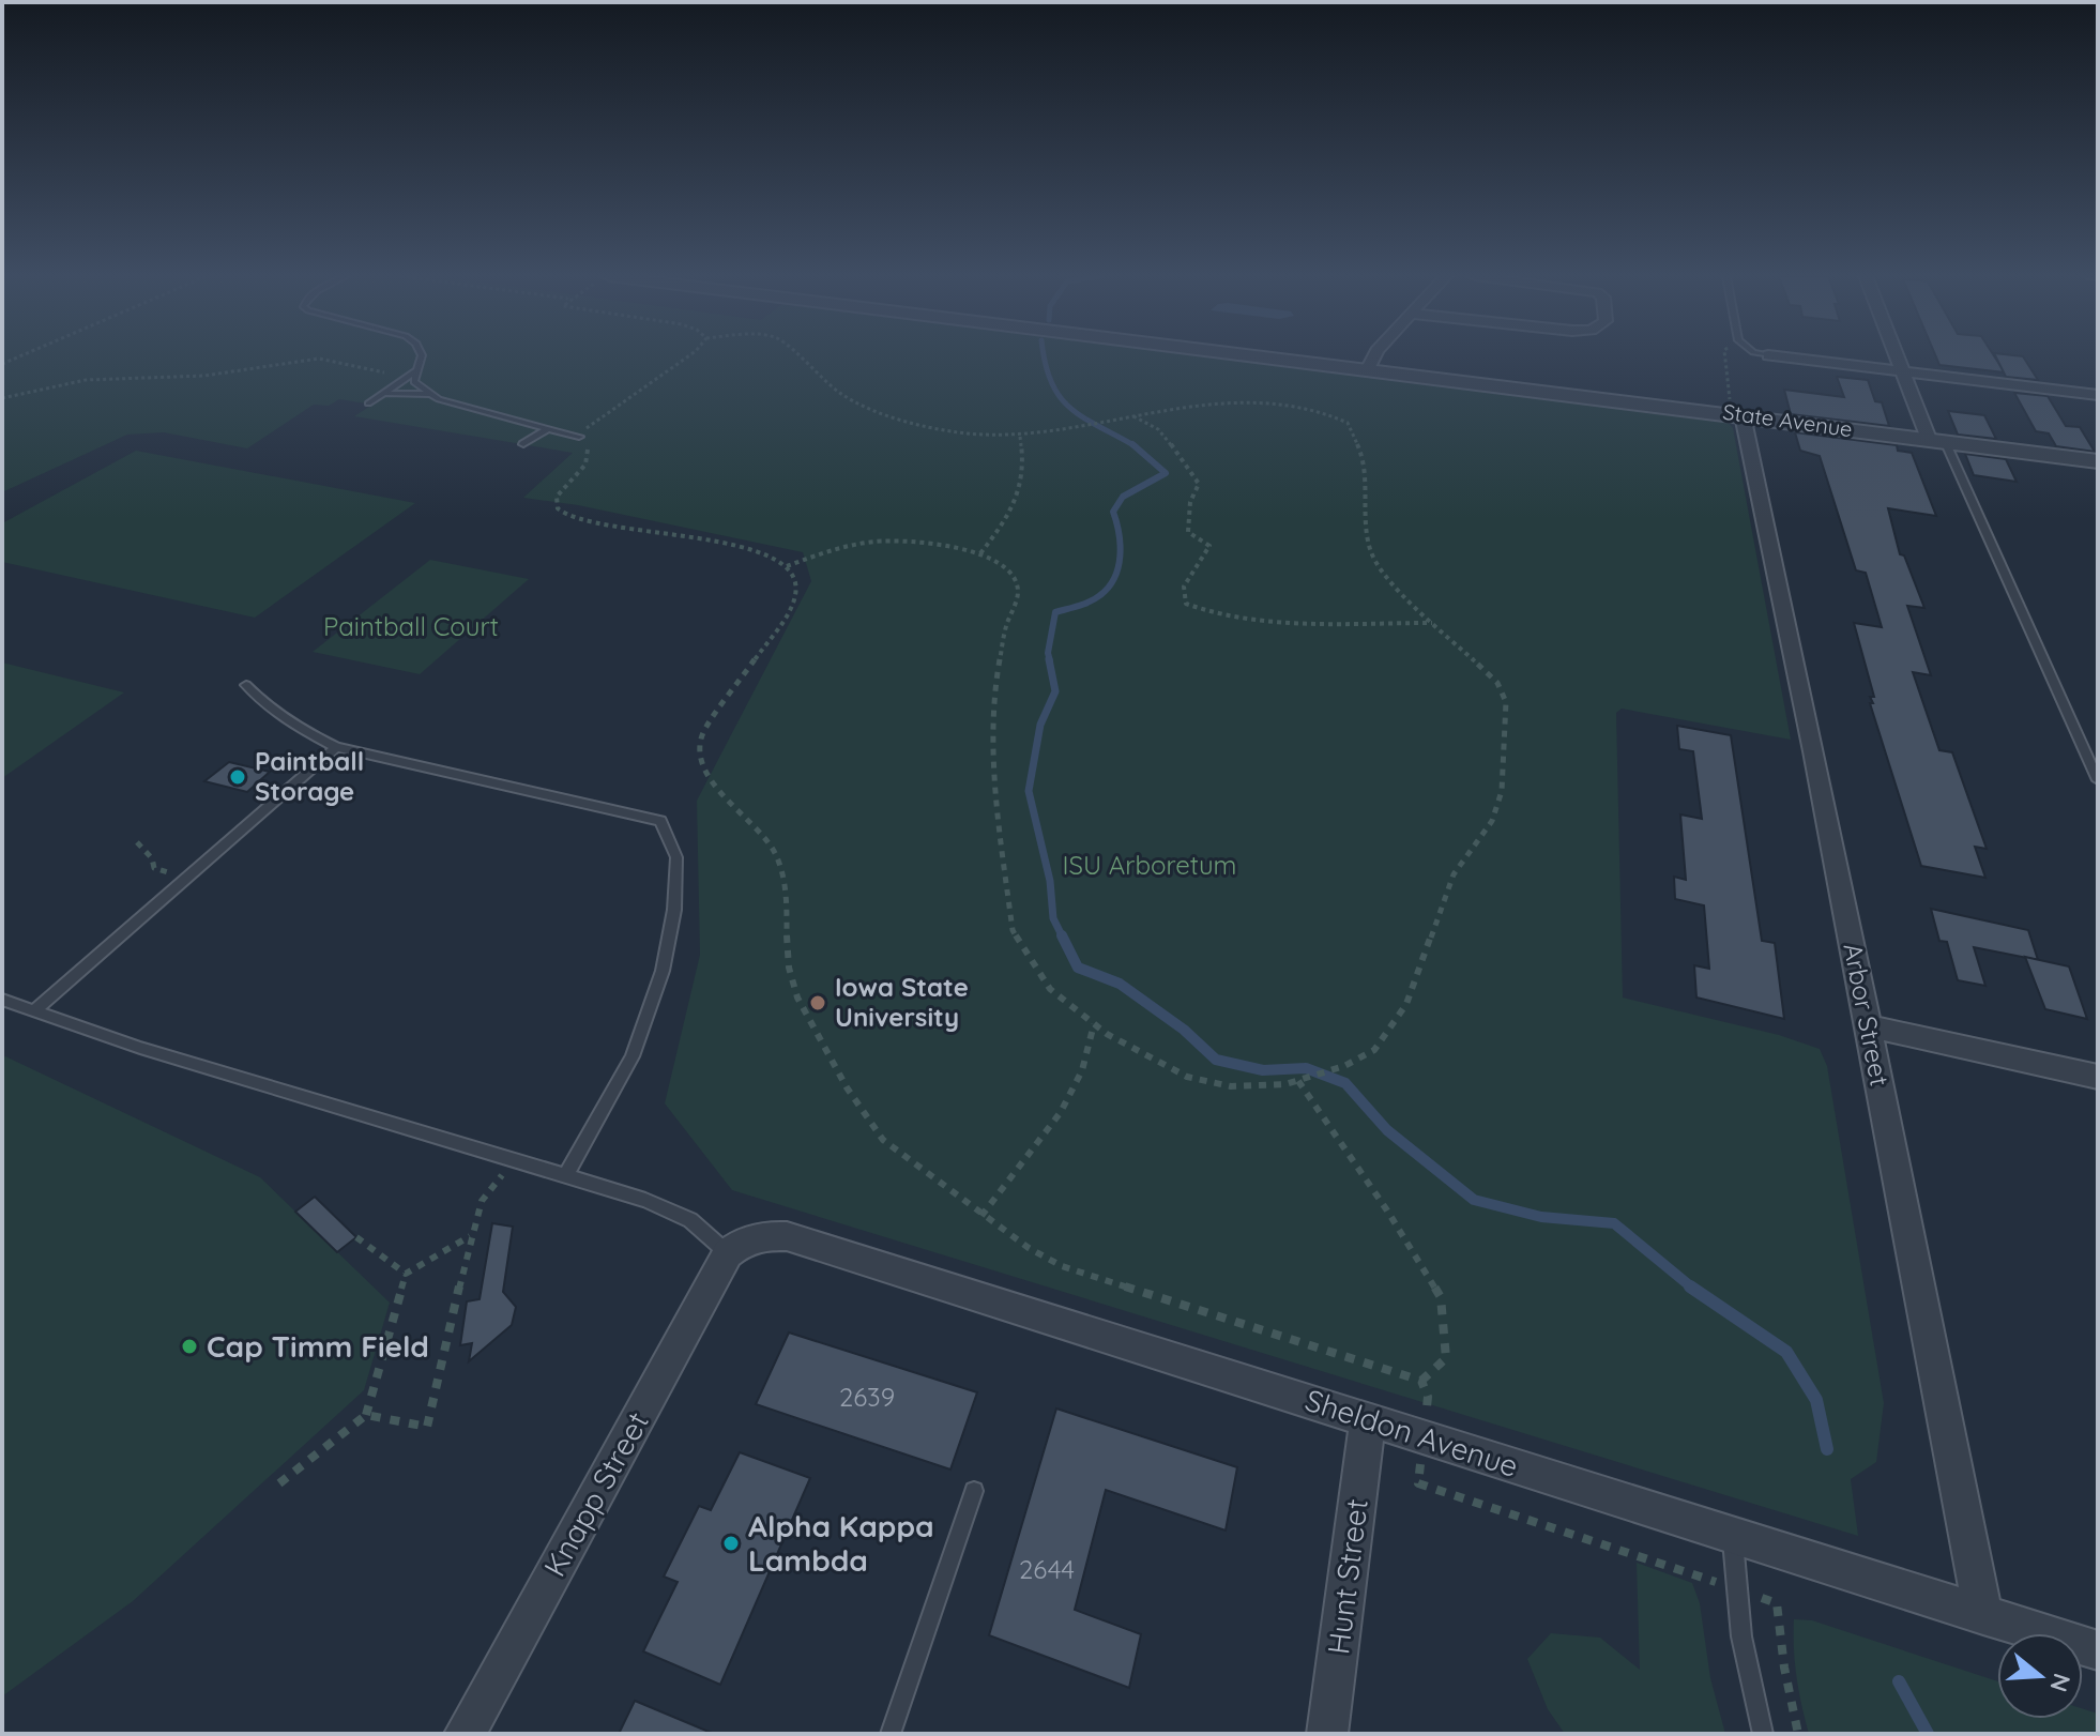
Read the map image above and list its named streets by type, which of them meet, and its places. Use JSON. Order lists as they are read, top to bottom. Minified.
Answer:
{"streets":{"street":["State Avenue","Arbor Street","Sheldon Avenue","Knapp Street","Hunt Street"]},"crossings":[["State Avenue","Arbor Street"],["Arbor Street","Sheldon Avenue"],["Sheldon Avenue","Knapp Street"],["Sheldon Avenue","Hunt Street"]],"parks":["Paintball Court","ISU Arboretum"],"places":["Paintball Storage","Iowa State University","Cap Timm Field","Alpha Kappa Lambda"],"house_numbers":["2639","2644"],"north":"right"}
